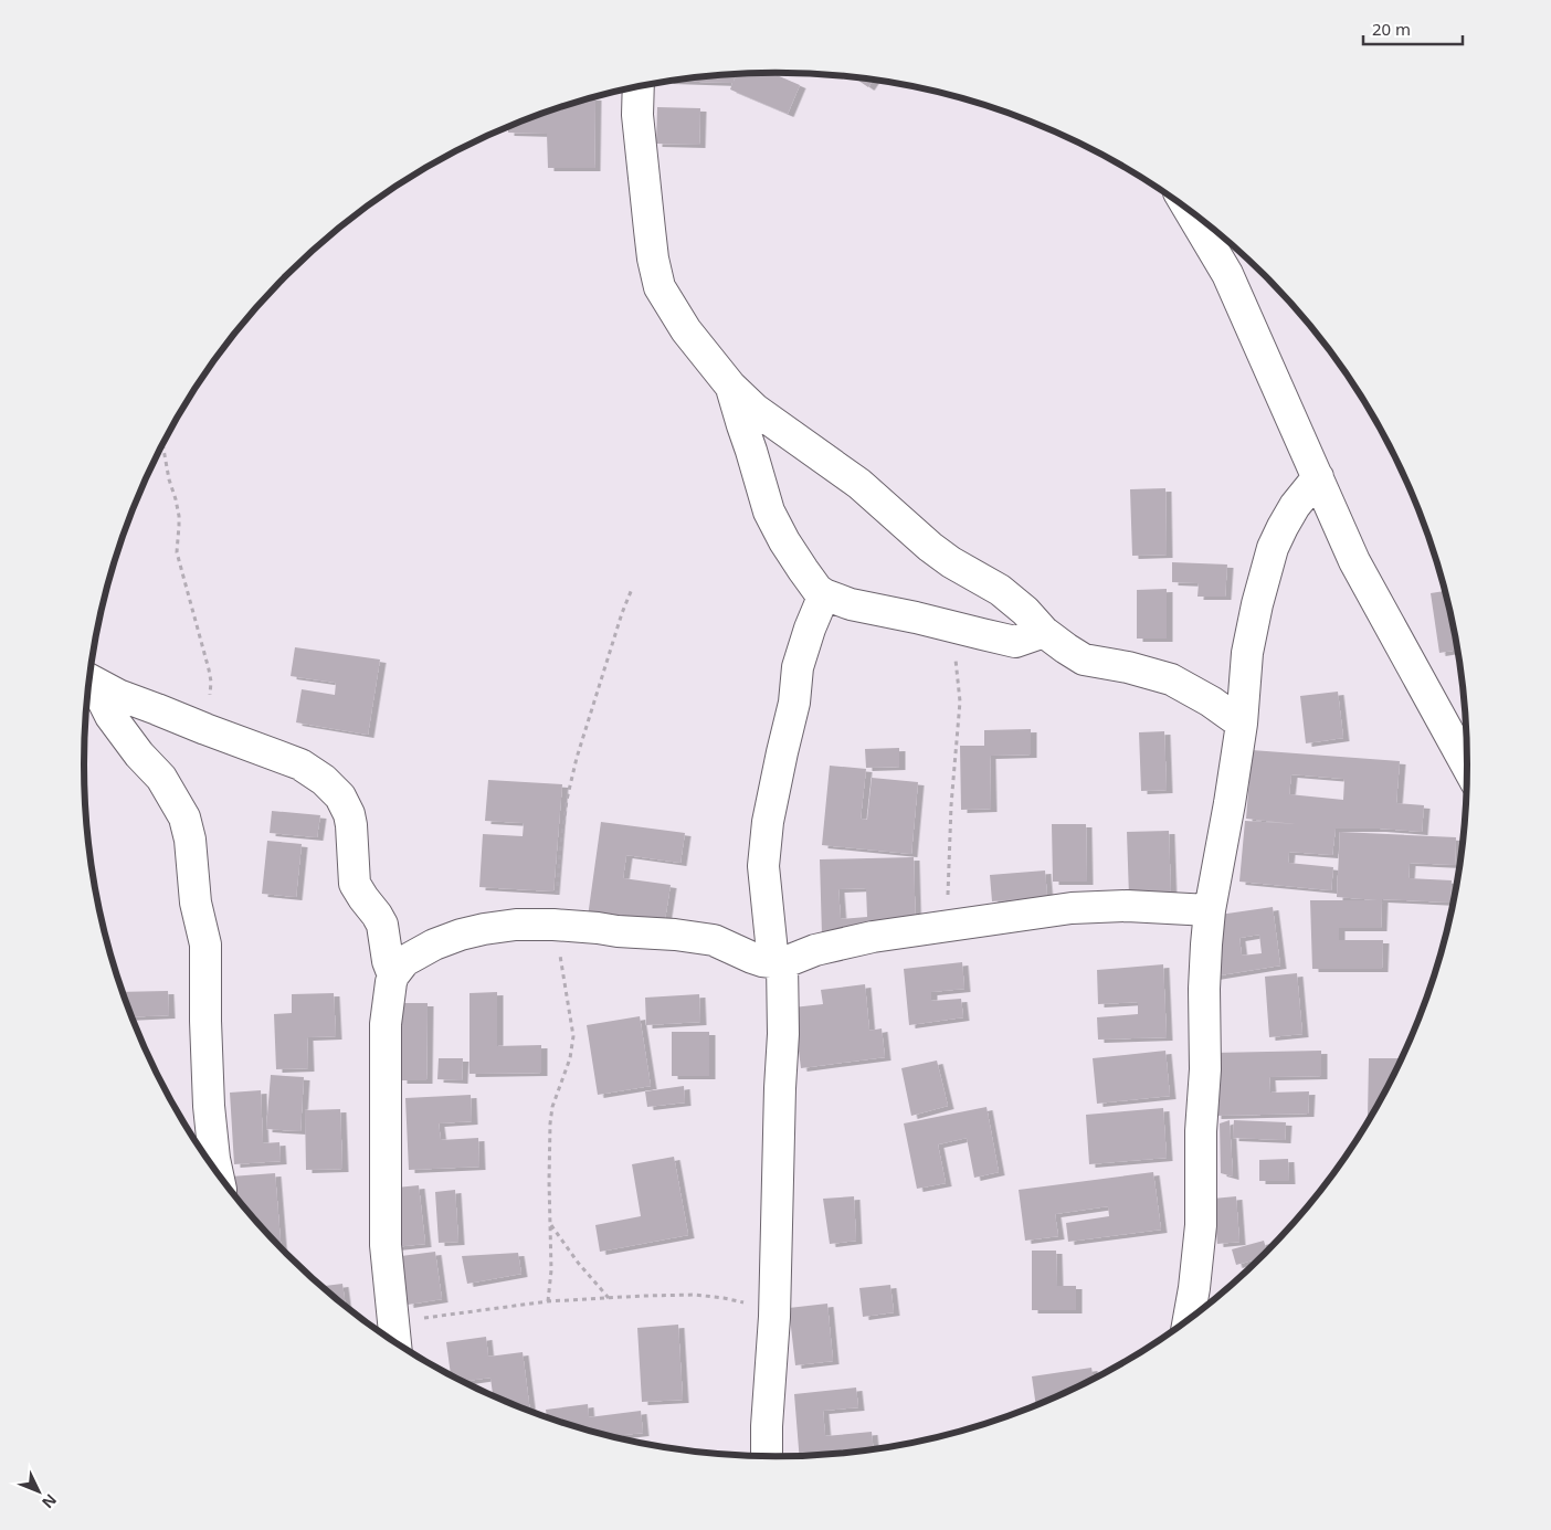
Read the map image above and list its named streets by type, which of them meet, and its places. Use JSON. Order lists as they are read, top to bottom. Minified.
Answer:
{"scale_bar":"20 m","north":"bottom right"}
